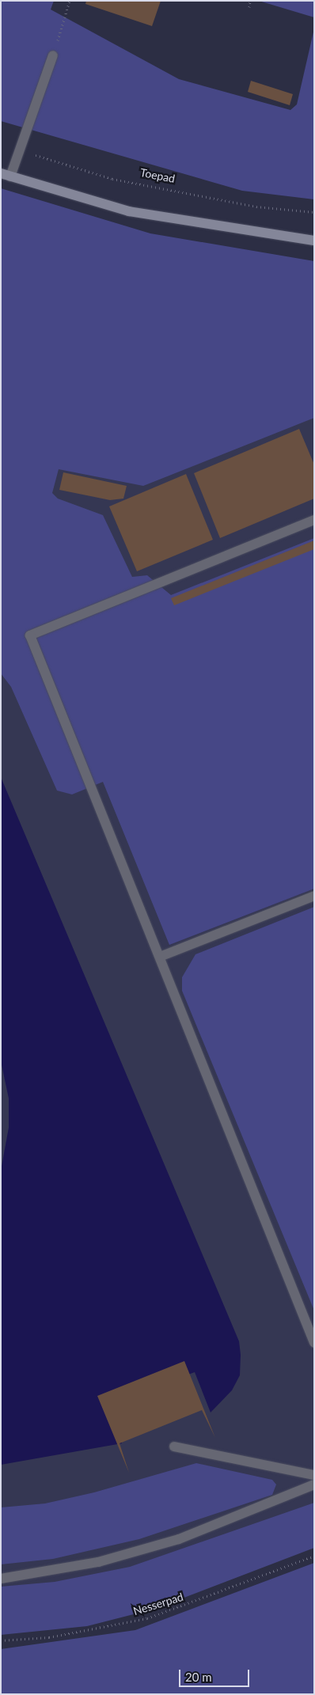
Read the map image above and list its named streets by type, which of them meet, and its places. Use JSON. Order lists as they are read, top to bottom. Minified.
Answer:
{"streets":{"path":["Toepad","Nesserpad"]},"scale_bar":"20 m"}
